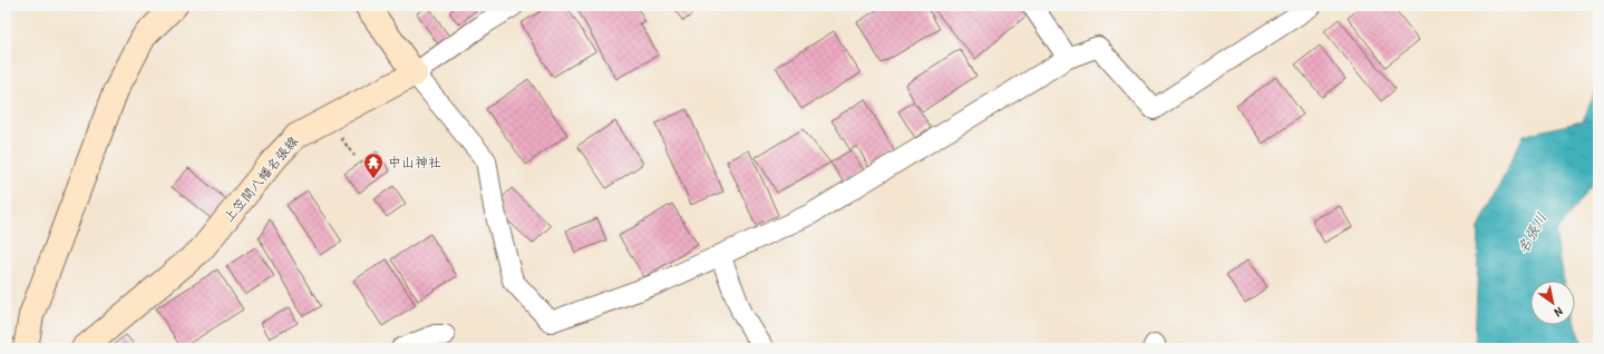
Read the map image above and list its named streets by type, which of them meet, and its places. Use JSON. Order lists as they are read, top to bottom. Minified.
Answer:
{"streets":{"main road":["上笠間八幡名張線"]},"water":["名張川"],"places":{"temple":["中山神社"]},"north":"bottom right"}
